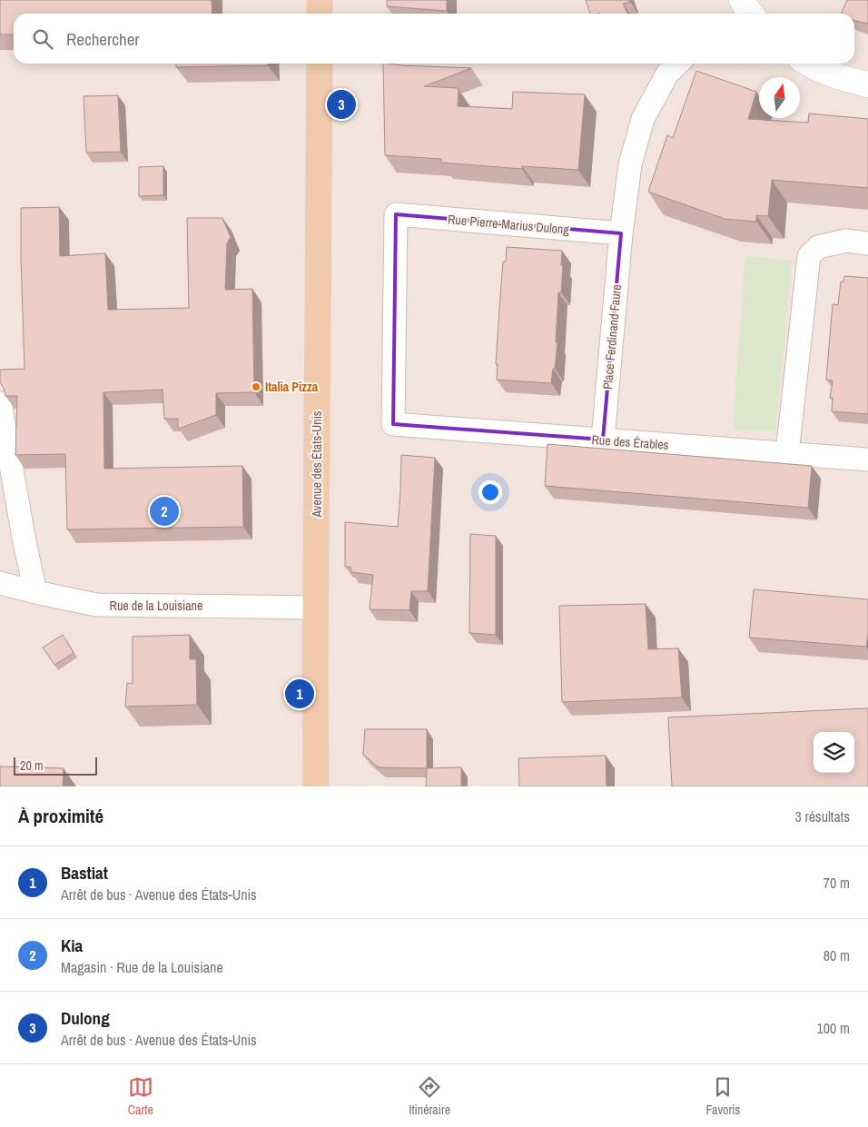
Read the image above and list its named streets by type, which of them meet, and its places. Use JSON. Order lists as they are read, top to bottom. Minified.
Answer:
{"streets":{"main road":["Avenue des États-Unis"],"street":["Rue Pierre-Marius Dulong","Place Ferdinand Faure","Rue des Érables","Rue de la Louisiane"]},"crossings":[["Rue Pierre-Marius Dulong","Place Ferdinand Faure"],["Rue Pierre-Marius Dulong","Rue des Érables"],["Place Ferdinand Faure","Rue des Érables"],["Avenue des États-Unis","Rue de la Louisiane"]],"places":["Italia Pizza"],"scale_bar":"20 m","north":"top","page":{"search":"Rechercher","pins":["3","2","1"],"scale":"20 m","heading":["À proximité","3 résultats"],"list":[{"mark":"1","name":"Bastiat","note":"Arrêt de bus · Avenue des États-Unis","value":"70 m"},{"mark":"2","name":"Kia","note":"Magasin · Rue de la Louisiane","value":"80 m"},{"mark":"3","name":"Dulong","note":"Arrêt de bus · Avenue des États-Unis","value":"100 m"}],"nav":["Carte","Itinéraire","Favoris"]}}
